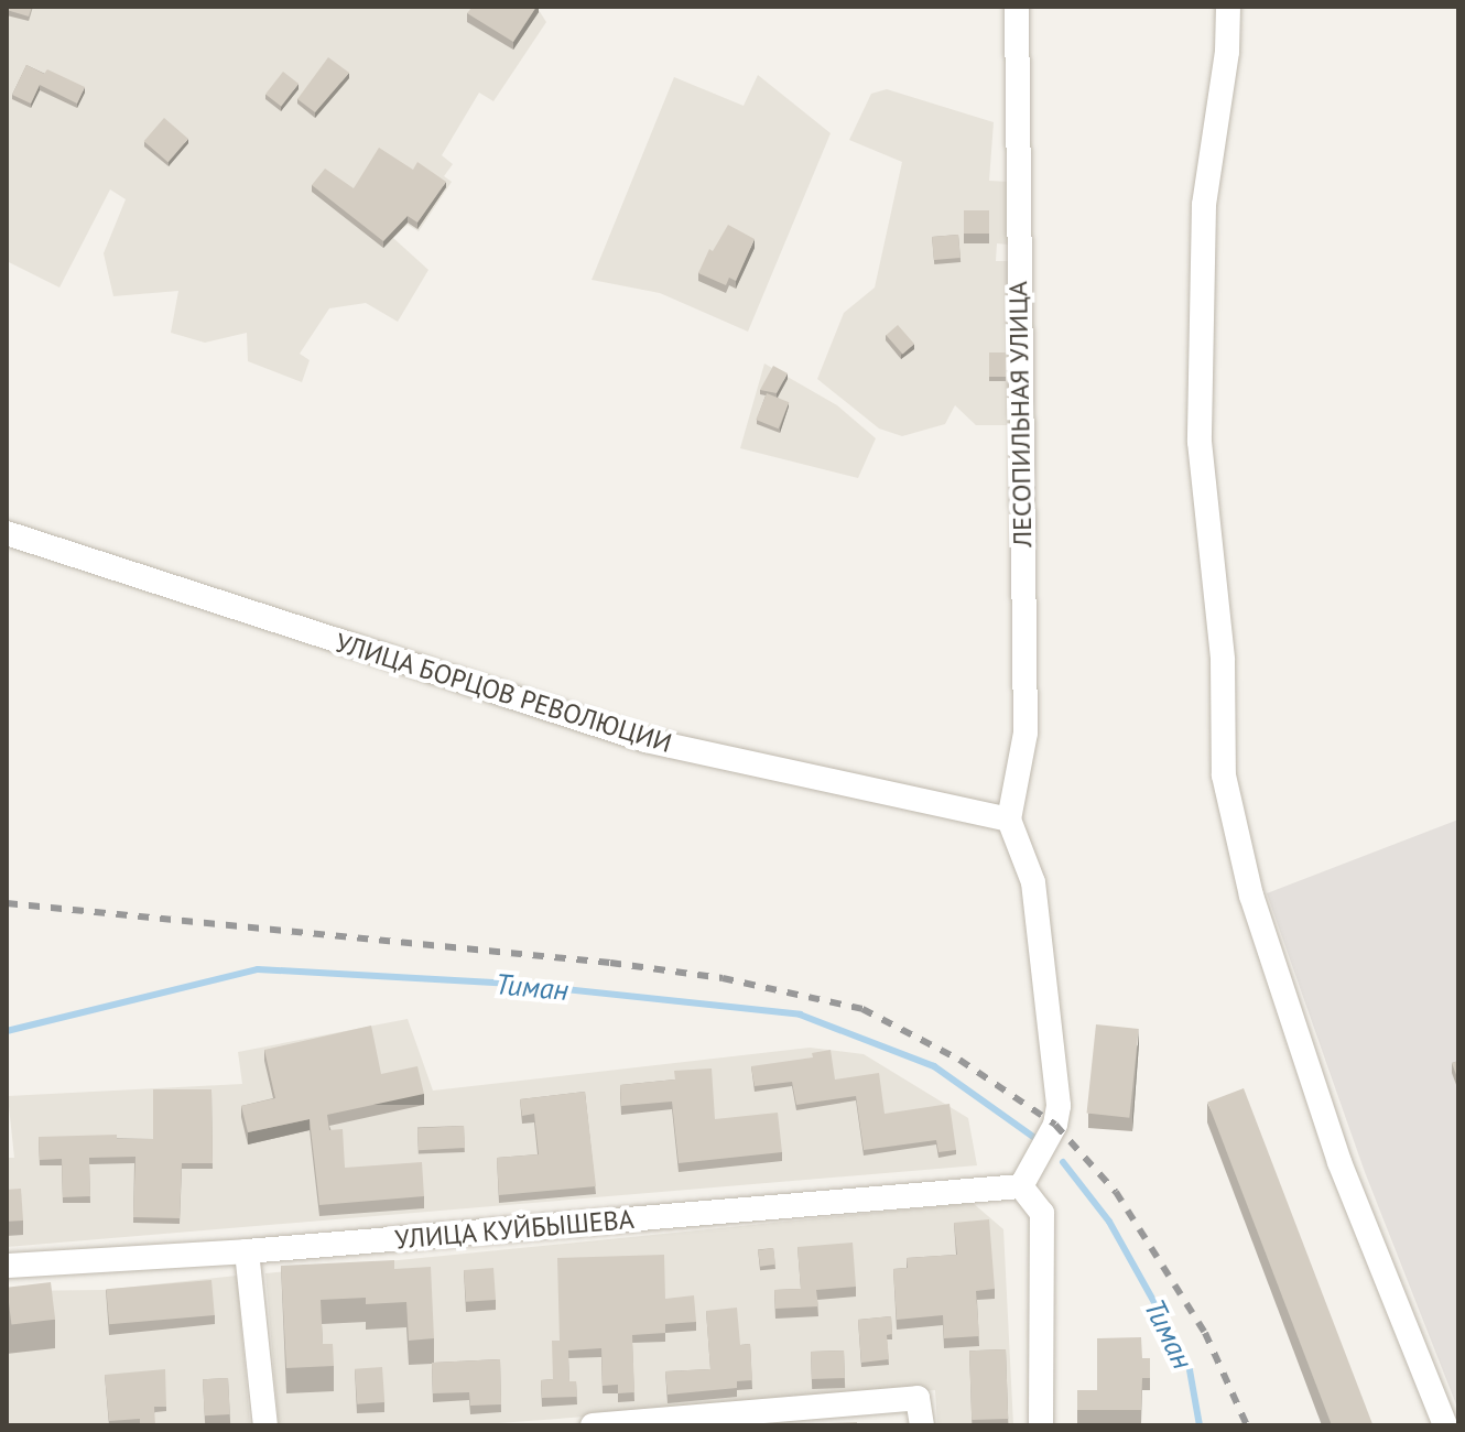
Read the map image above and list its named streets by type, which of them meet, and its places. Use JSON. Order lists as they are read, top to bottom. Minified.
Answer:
{"streets":{"street":["ЛЕСОПИЛЬНАЯ УЛИЦА","УЛИЦА БОРЦОВ РЕВОЛЮЦИИ","УЛИЦА КУЙБЫШЕВА"]},"crossings":[["ЛЕСОПИЛЬНАЯ УЛИЦА","УЛИЦА БОРЦОВ РЕВОЛЮЦИИ"]],"water":["Тиман"]}
